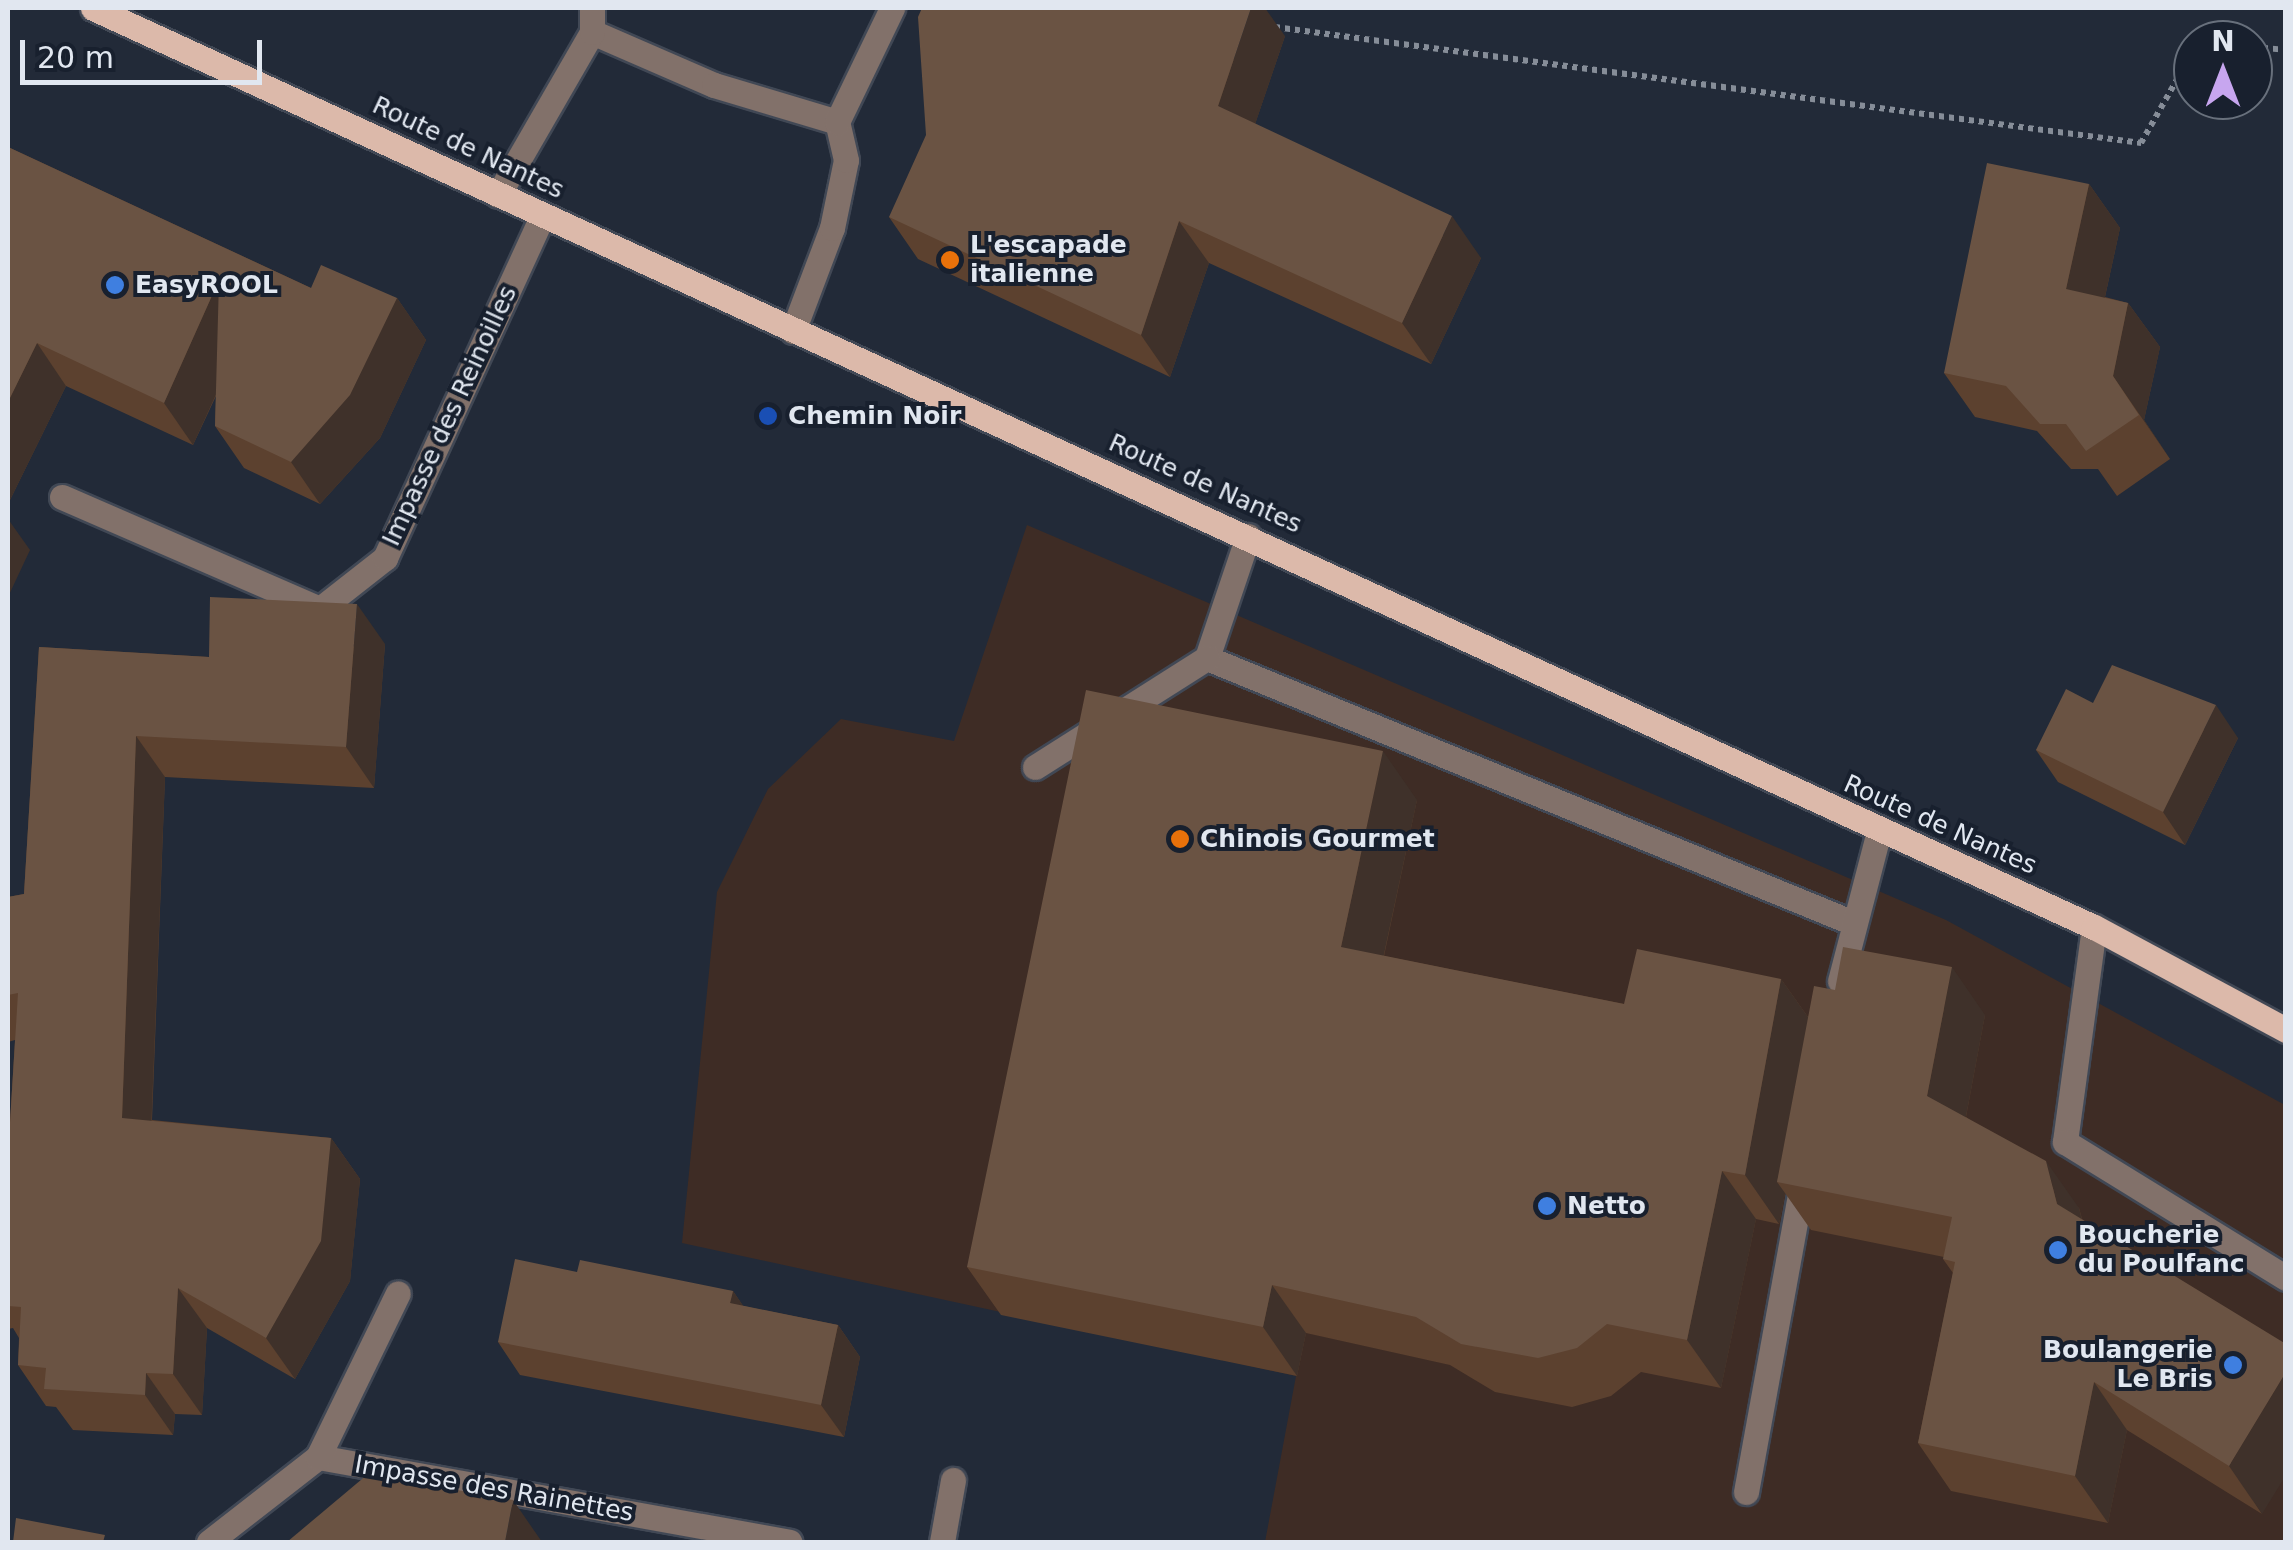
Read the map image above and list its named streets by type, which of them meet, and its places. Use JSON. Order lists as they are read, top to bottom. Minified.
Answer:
{"streets":{"main road":["Route de Nantes"],"street":["Impasse des Reinoilles","Impasse des Rainettes"]},"crossings":[["Route de Nantes","Impasse des Reinoilles"]],"places":["L'escapade italienne","EasyROOL","Chemin Noir","Chinois Gourmet","Netto","Boucherie du Poulfanc","Boulangerie Le Bris"],"scale_bar":"20 m","north":"top"}
